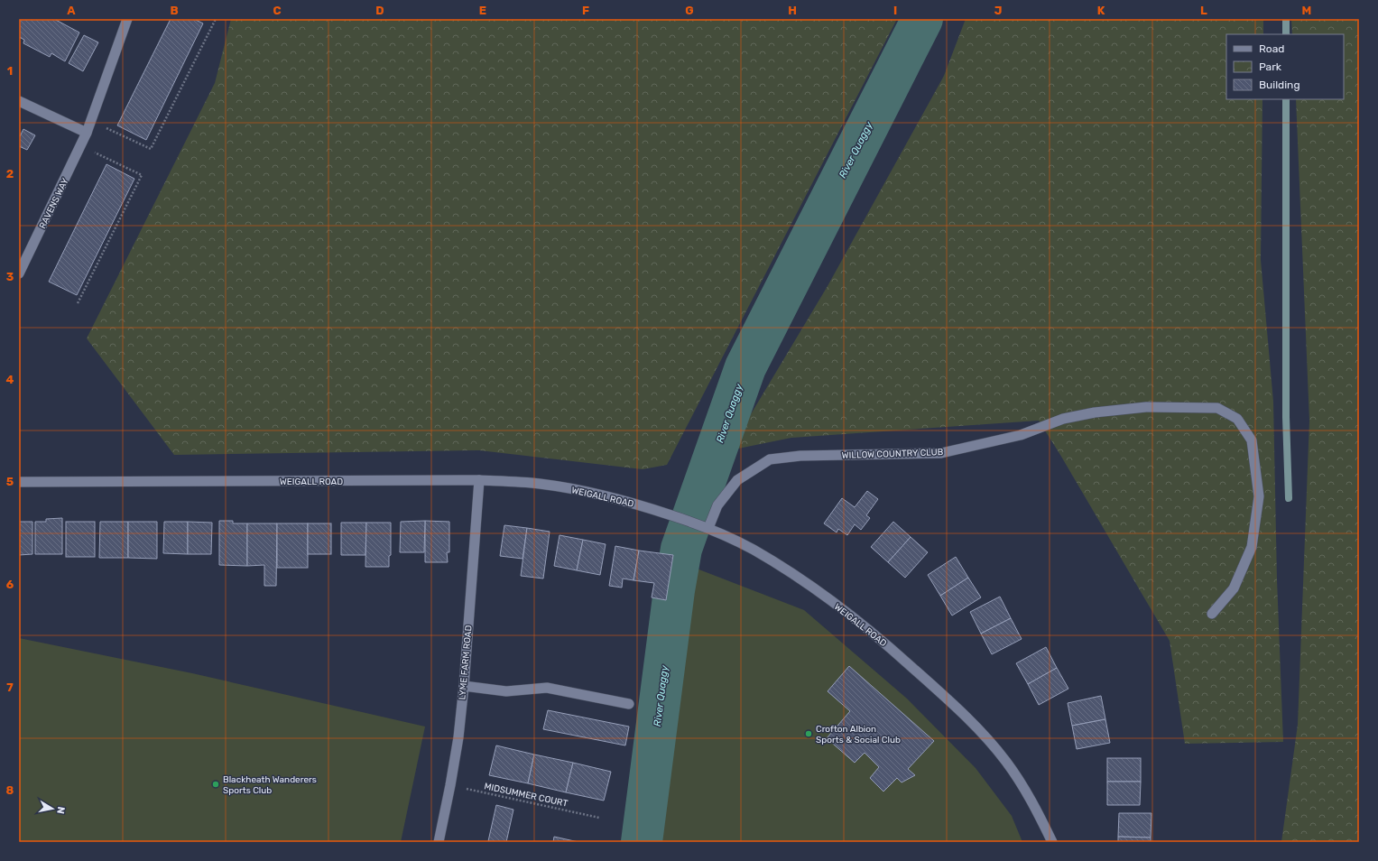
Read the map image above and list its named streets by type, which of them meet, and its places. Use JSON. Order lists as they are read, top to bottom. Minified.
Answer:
{"streets":{"street":["RAVENS WAY","WILLOW COUNTRY CLUB","WEIGALL ROAD","LYME FARM ROAD"],"path":["MIDSUMMER COURT"]},"crossings":[["WILLOW COUNTRY CLUB","WEIGALL ROAD"],["WEIGALL ROAD","LYME FARM ROAD"],["LYME FARM ROAD","MIDSUMMER COURT"]],"water":["River Quaggy"],"places":["Crofton Albion Sports & Social Club","Blackheath Wanderers Sports Club"],"legend":["Road","Park","Building"],"north":"right","grid":{"columns":["A","B","C","D","E","F","G","H","I","J","K","L","M"],"rows":["1","2","3","4","5","6","7","8"]}}
